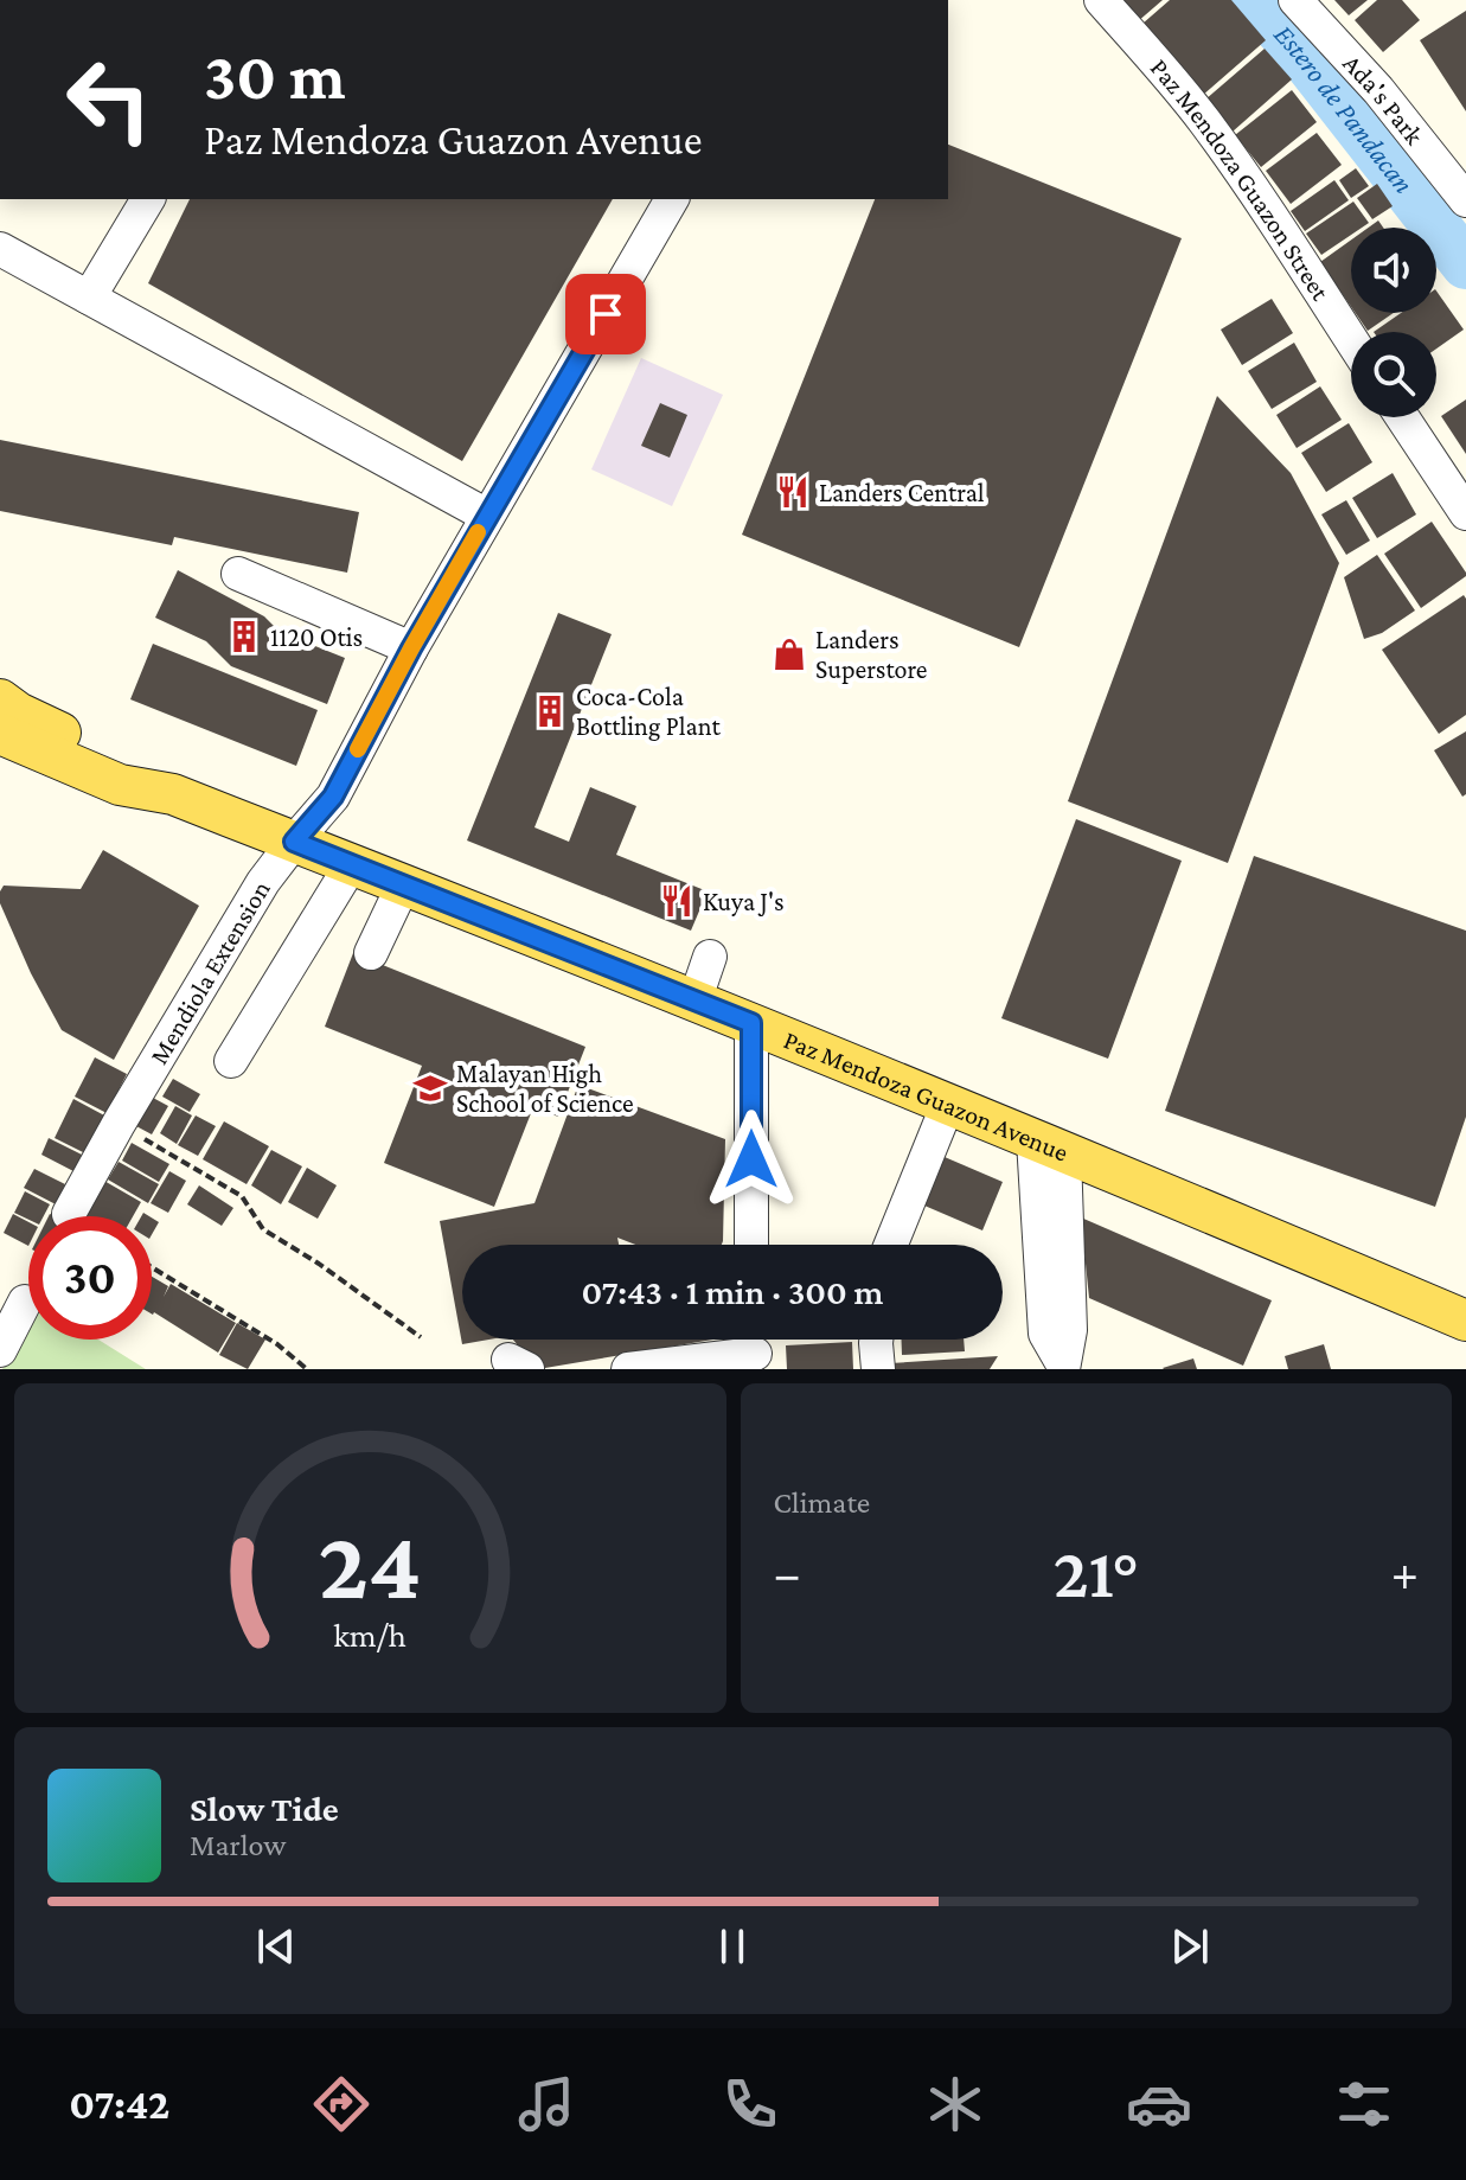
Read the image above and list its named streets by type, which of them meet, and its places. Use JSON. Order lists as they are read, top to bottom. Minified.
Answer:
{"streets":{"main road":["Paz Mendoza Guazon Avenue"],"street":["Ada's Park","Paz Mendoza Guazon Street","Mendiola Extension"]},"crossings":[["Mendiola Extension","Paz Mendoza Guazon Avenue"]],"water":["Estero de Pandacan"],"places":{"restaurant":["Landers Central","Kuya J's"],"building":["1120 Otis","Coca-Cola Bottling Plant"],"shop":["Landers Superstore"],"school or university":["Malayan High School of Science"]},"page":{"turn":["30 m","Paz Mendoza Guazon Avenue"],"limit":"30","trip":"07:43 · 1 min · 300 m","tile":"Climate","heat":["−","21°","+"],"song":["Slow Tide","Marlow"],"tabs":"07:42","gauge":["24","km/h"]}}
